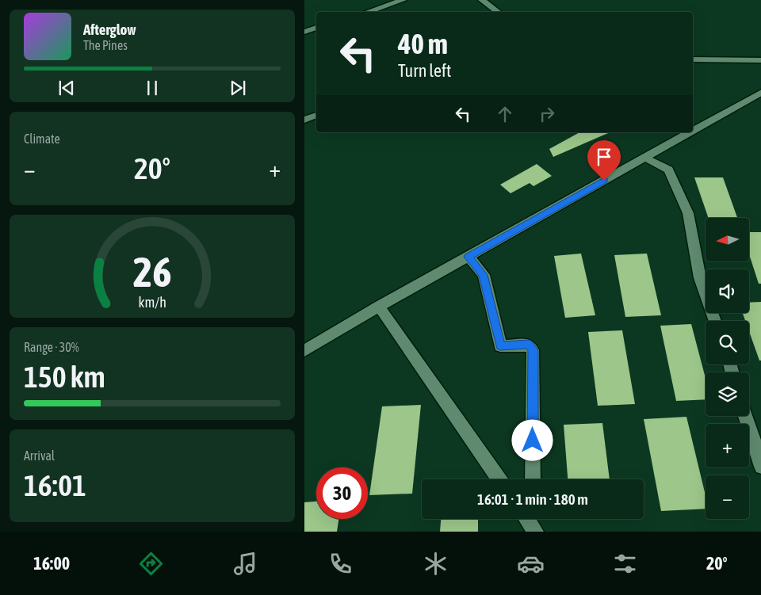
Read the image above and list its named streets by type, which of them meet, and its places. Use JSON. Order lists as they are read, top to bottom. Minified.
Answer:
{"north":"left","page":{"turn":["40 m","Turn left"],"song":["Afterglow","The Pines"],"tile":["Climate",["Range · 30%","150 km"],["Arrival","16:01"]],"heat":["−","20°","+"],"map_buttons":["+","−"],"limit":"30","trip":"16:01 · 1 min · 180 m","tabs":["16:00","20°"],"gauge":["26","km/h"]}}
